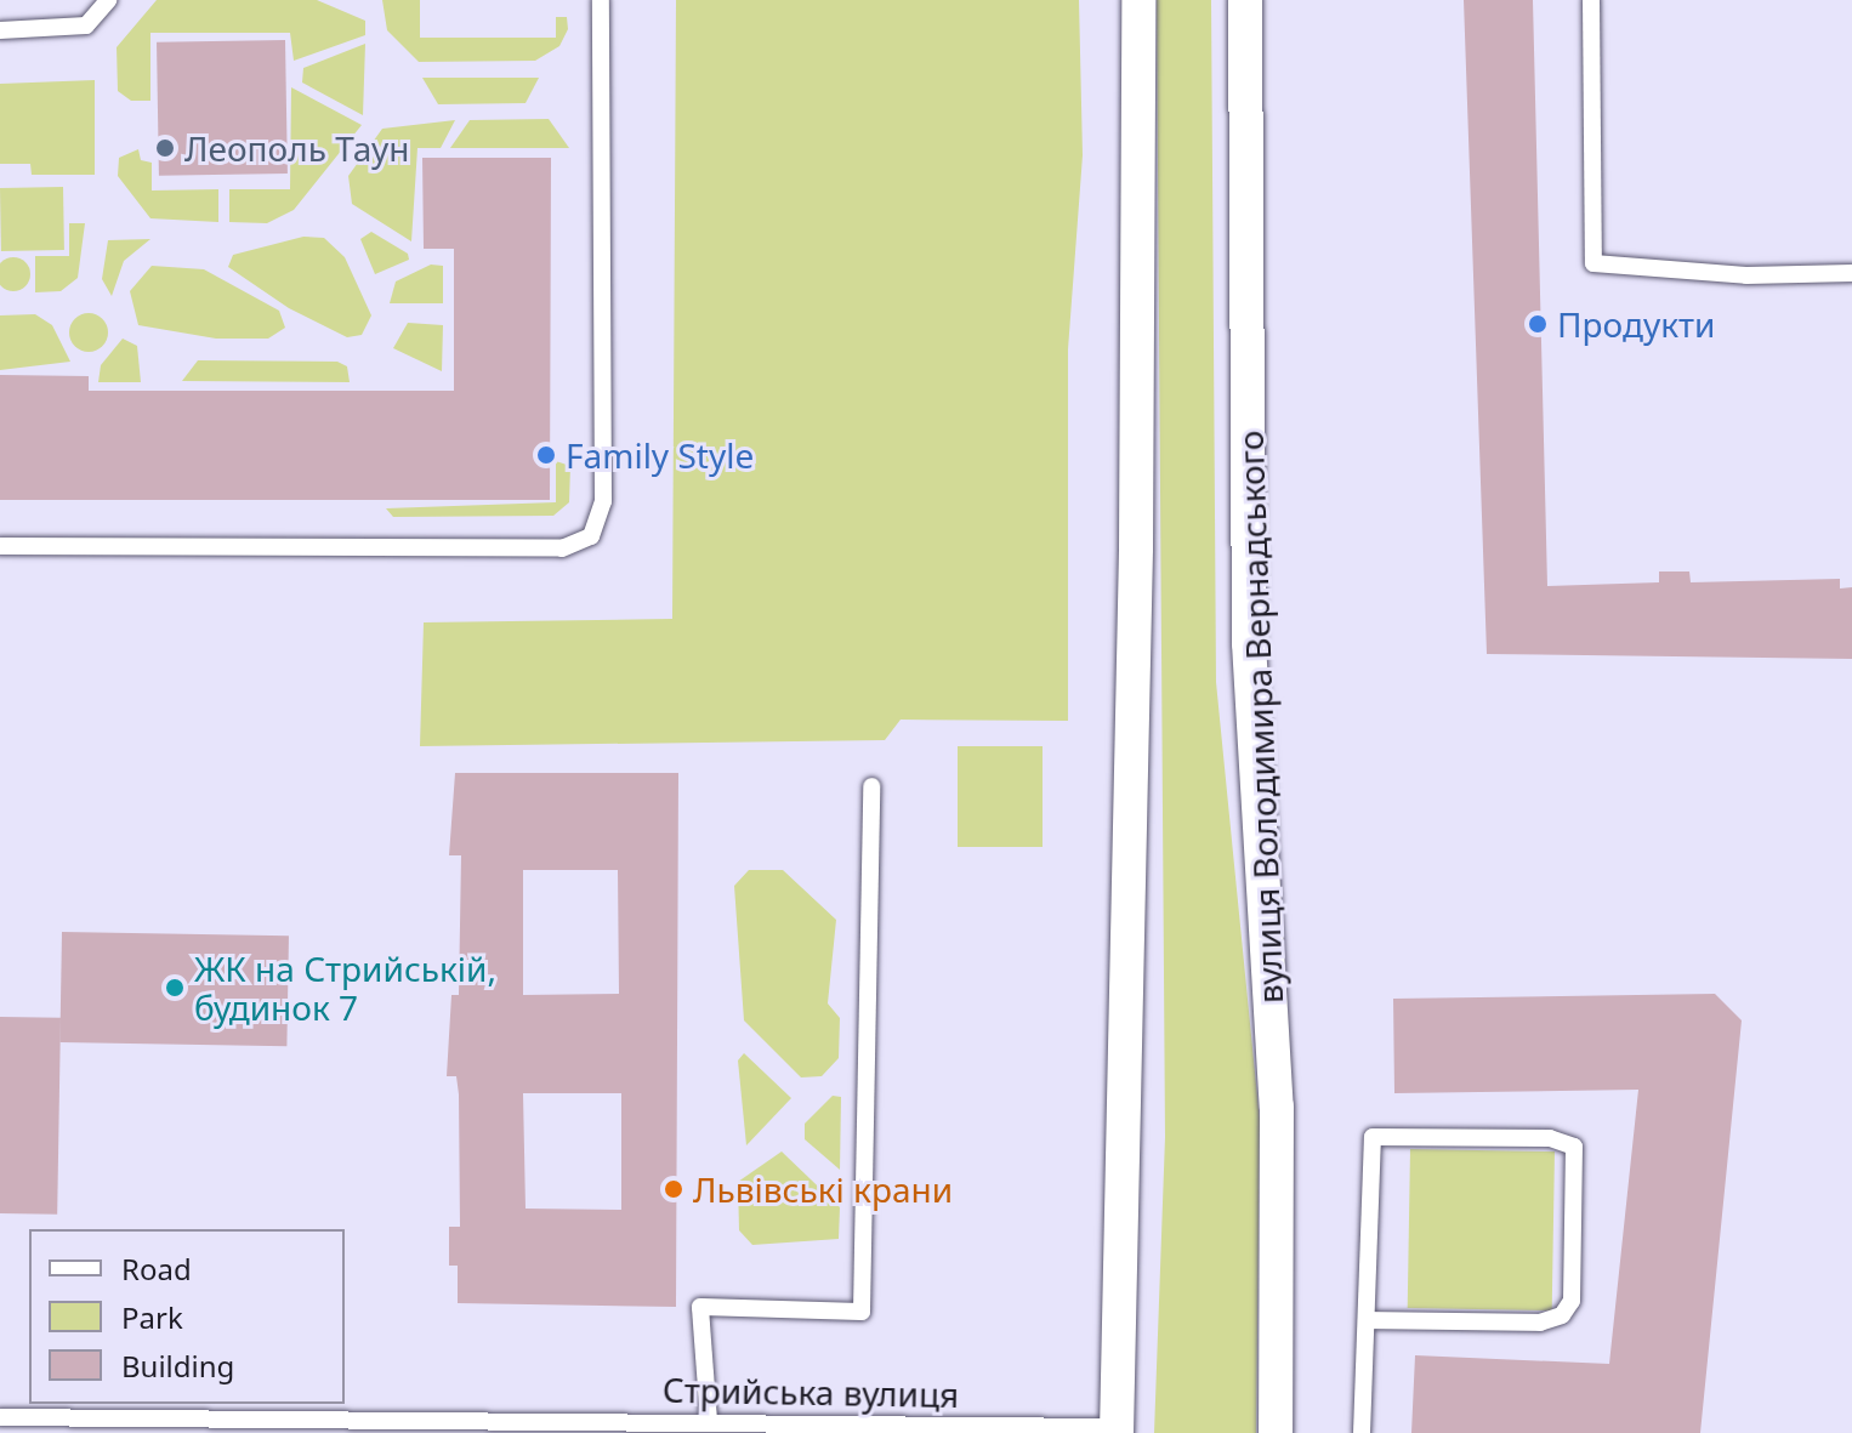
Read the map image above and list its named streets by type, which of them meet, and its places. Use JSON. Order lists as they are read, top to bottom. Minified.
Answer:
{"streets":{"street":["вулиця Володимира Вернадського"],"lane":["Стрийська вулиця"]},"places":["Леополь Таун","Продукти","Family Style","ЖК на Стрийській, будинок 7","Львівські крани"],"legend":["Road","Park","Building"]}
